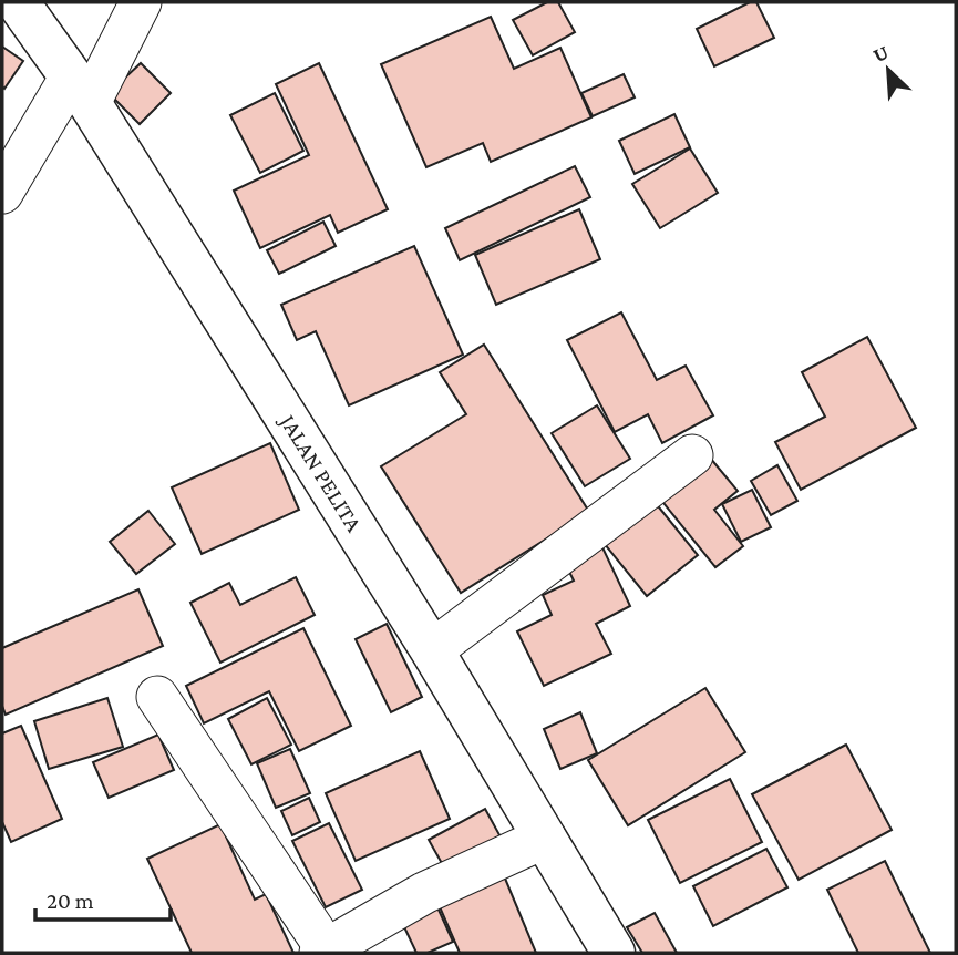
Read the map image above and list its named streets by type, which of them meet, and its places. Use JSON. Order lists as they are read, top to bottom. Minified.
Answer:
{"streets":{"street":["JALAN PELITA"]},"scale_bar":"20 m","north":"top left"}
